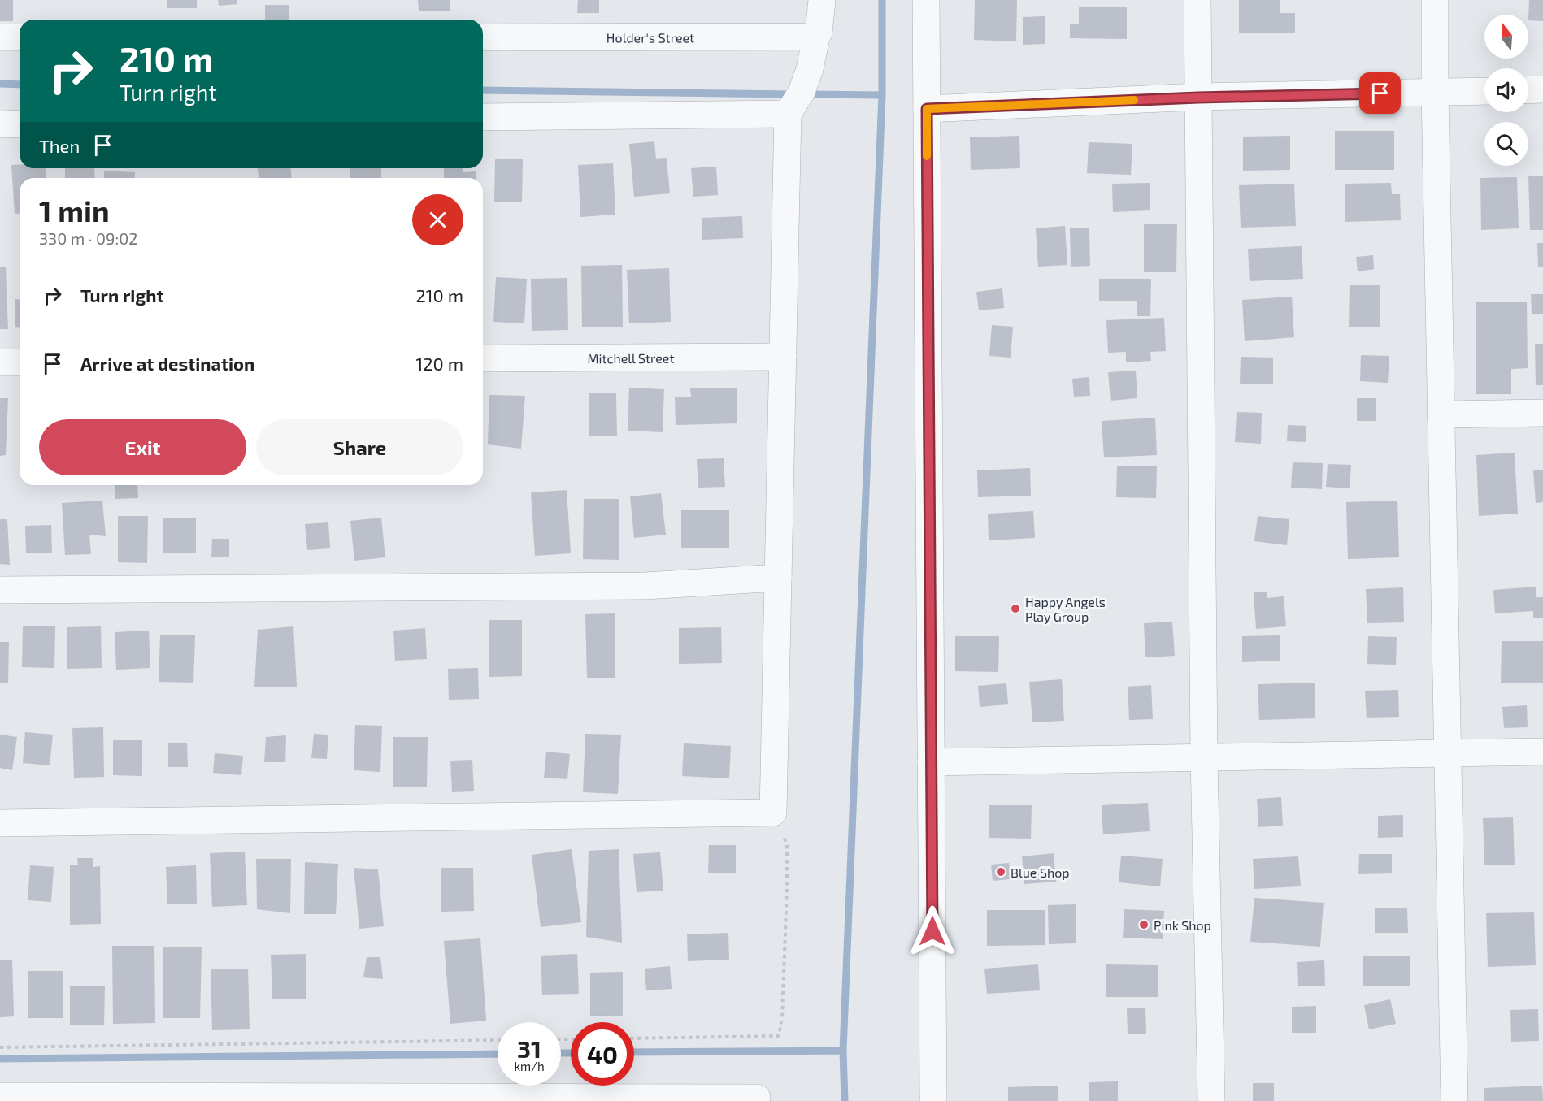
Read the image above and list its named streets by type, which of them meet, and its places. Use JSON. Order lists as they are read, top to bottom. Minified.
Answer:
{"streets":{"street":["Holder's Street","Mitchell Street"]},"places":["Happy Angels Play Group","Blue Shop","Pink Shop"],"north":"top","page":{"turn":["210 m","Turn right"],"then":"Then","heading":["1 min","330 m · 09:02"],"list":[{"name":"Turn right","value":"210 m"},{"name":"Arrive at destination","value":"120 m"}],"buttons":["Exit","Share"],"speed":"31 km/h","limit":"40"}}
